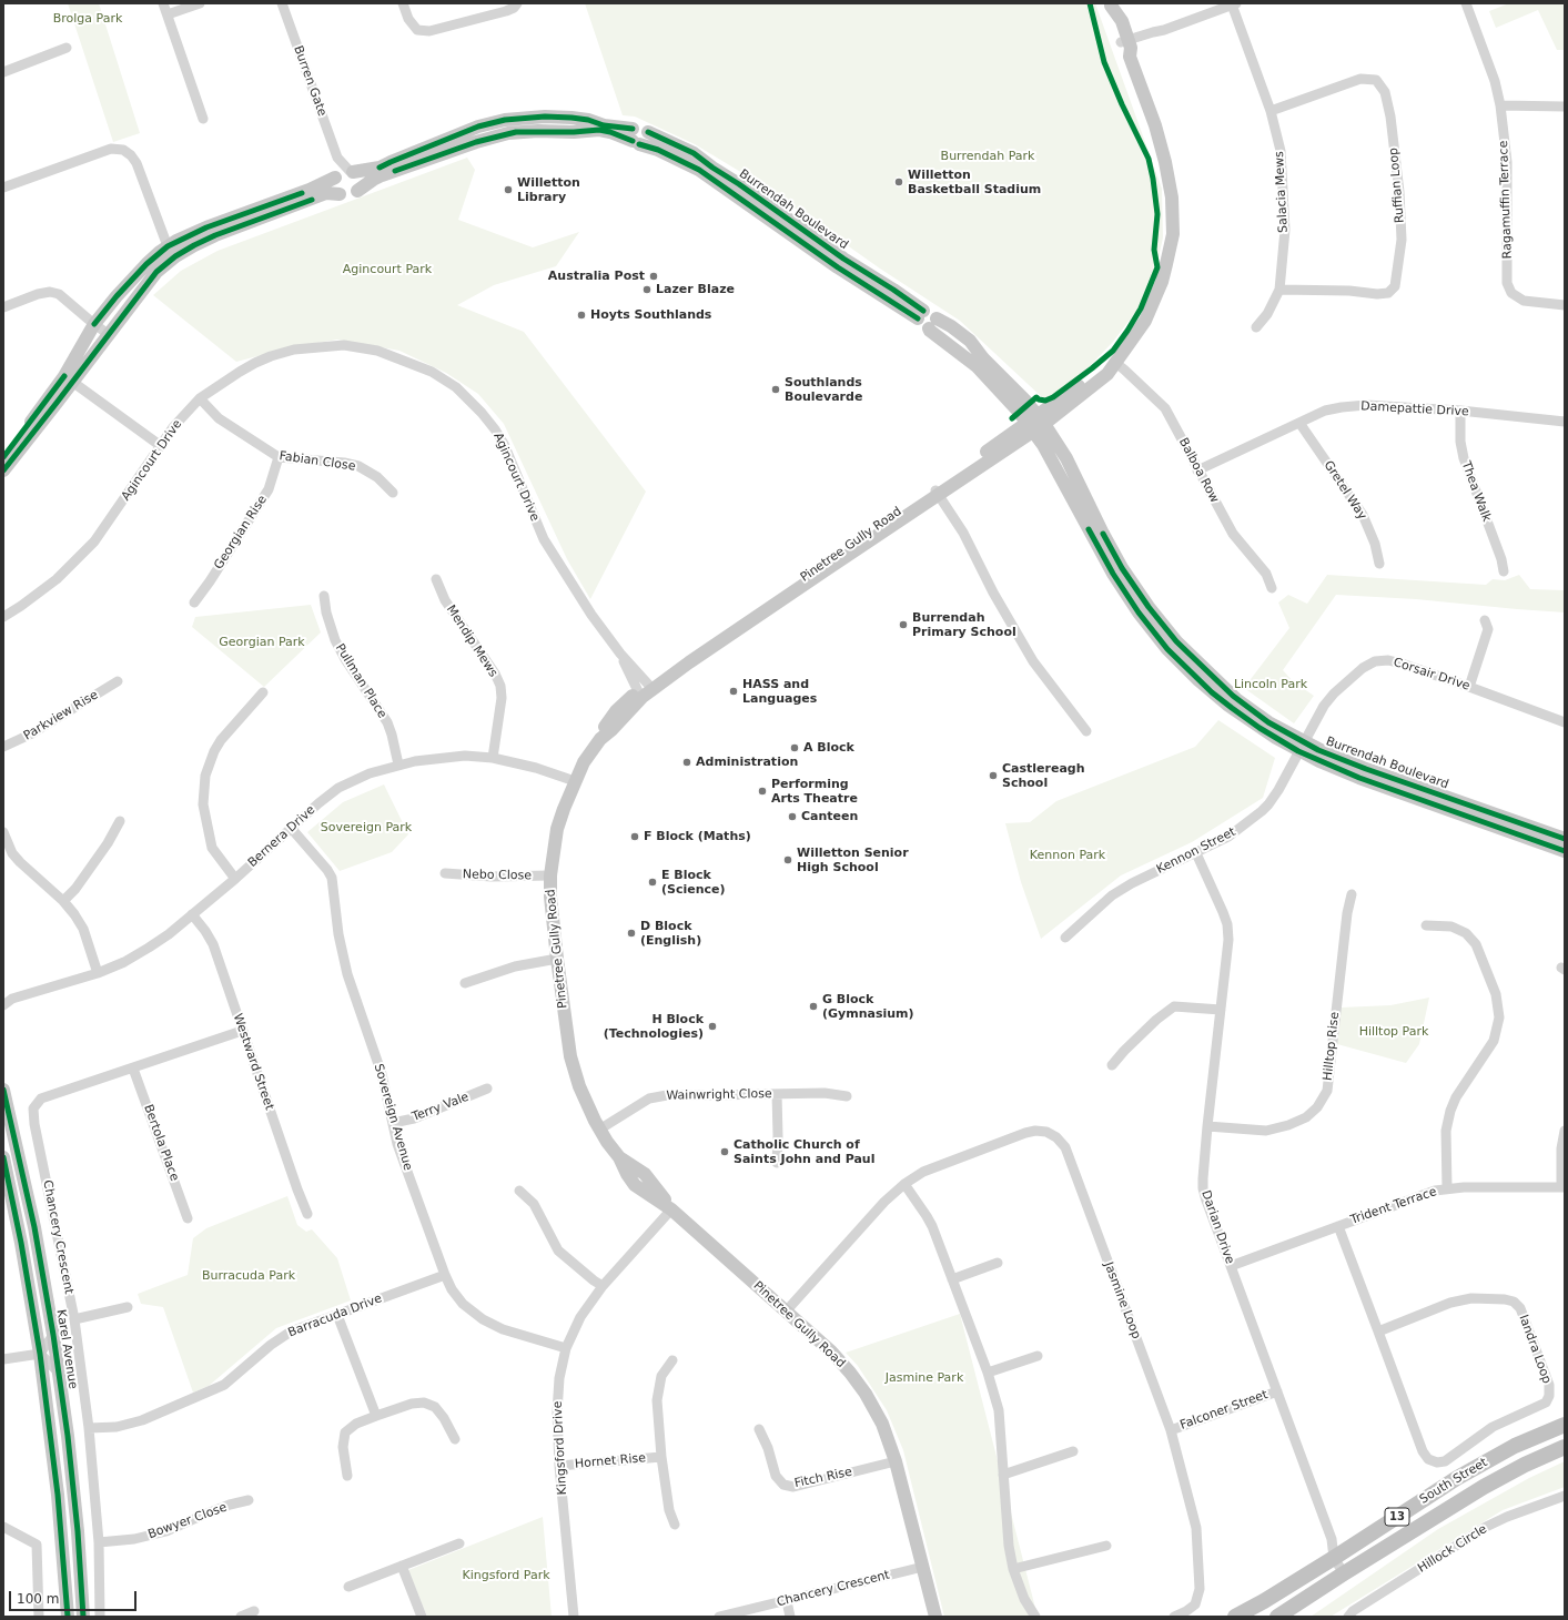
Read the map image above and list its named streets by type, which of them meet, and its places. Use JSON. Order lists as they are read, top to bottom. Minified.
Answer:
{"streets":{"highway":["South Street","13"],"main road":["Burrendah Boulevard","Pinetree Gully Road","Karel Avenue"],"street":["Burren Gate","Ruffian Loop","Salacia Mews","Ragamuffin Terrace","Damepattie Drive","Agincourt Drive","Fabian Close","Balboa Row","Gretel Way","Thea Walk","Georgian Rise","Mendip Mews","Corsair Drive","Pullman Place","Parkview Rise","Bernera Drive","Kennon Street","Nebo Close","Hilltop Rise","Westward Street","Wainwright Close","Terry Vale","Sovereign Avenue","Bertola Place","Trident Terrace","Darian Drive","Chancery Crescent","Jasmine Loop","Barracuda Drive","Iandra Loop","Falconer Street","Kingsford Drive","Hornet Rise","Fitch Rise","Bowyer Close","Hillock Circle"]},"crossings":[["Burren Gate","Burrendah Boulevard"],["Ruffian Loop","Salacia Mews"],["Burrendah Boulevard","Pinetree Gully Road"],["Burrendah Boulevard","Corsair Drive"],["Burrendah Boulevard","Kennon Street"],["Damepattie Drive","Balboa Row"],["Damepattie Drive","Gretel Way"],["Damepattie Drive","Thea Walk"],["Agincourt Drive","Fabian Close"],["Agincourt Drive","Pinetree Gully Road"],["Fabian Close","Georgian Rise"],["Balboa Row","Pinetree Gully Road"],["Pinetree Gully Road","Bernera Drive"],["Pinetree Gully Road","Nebo Close"],["Pinetree Gully Road","Wainwright Close"],["Pinetree Gully Road","Chancery Crescent"],["Pinetree Gully Road","Jasmine Loop"],["Pinetree Gully Road","Kingsford Drive"],["Pinetree Gully Road","Fitch Rise"],["Mendip Mews","Bernera Drive"],["Corsair Drive","Kennon Street"],["Pullman Place","Bernera Drive"],["Bernera Drive","Westward Street"],["Bernera Drive","Sovereign Avenue"],["Kennon Street","Darian Drive"],["Hilltop Rise","Darian Drive"],["Westward Street","Chancery Crescent"],["Terry Vale","Sovereign Avenue"],["Sovereign Avenue","Barracuda Drive"],["Sovereign Avenue","Kingsford Drive"],["Bertola Place","Chancery Crescent"],["Trident Terrace","Darian Drive"],["Trident Terrace","Iandra Loop"],["Darian Drive","Falconer Street"],["Darian Drive","South Street"],["Chancery Crescent","Barracuda Drive"],["Chancery Crescent","Bowyer Close"],["Jasmine Loop","Falconer Street"],["Kingsford Drive","Hornet Rise"]],"parks":["Brolga Park","Burrendah Park","Agincourt Park","Georgian Park","Lincoln Park","Sovereign Park","Kennon Park","Hilltop Park","Burracuda Park","Jasmine Park","Kingsford Park"],"places":["Willetton Basketball Stadium","Willetton Library","Australia Post","Lazer Blaze","Hoyts Southlands","Southlands Boulevarde","Burrendah Primary School","HASS and Languages","A Block","Administration","Castlereagh School","Performing Arts Theatre","Canteen","F Block (Maths)","Willetton Senior High School","E Block (Science)","D Block (English)","G Block (Gymnasium)","H Block (Technologies)","Catholic Church of Saints John and Paul"],"scale_bar":"100 m"}
